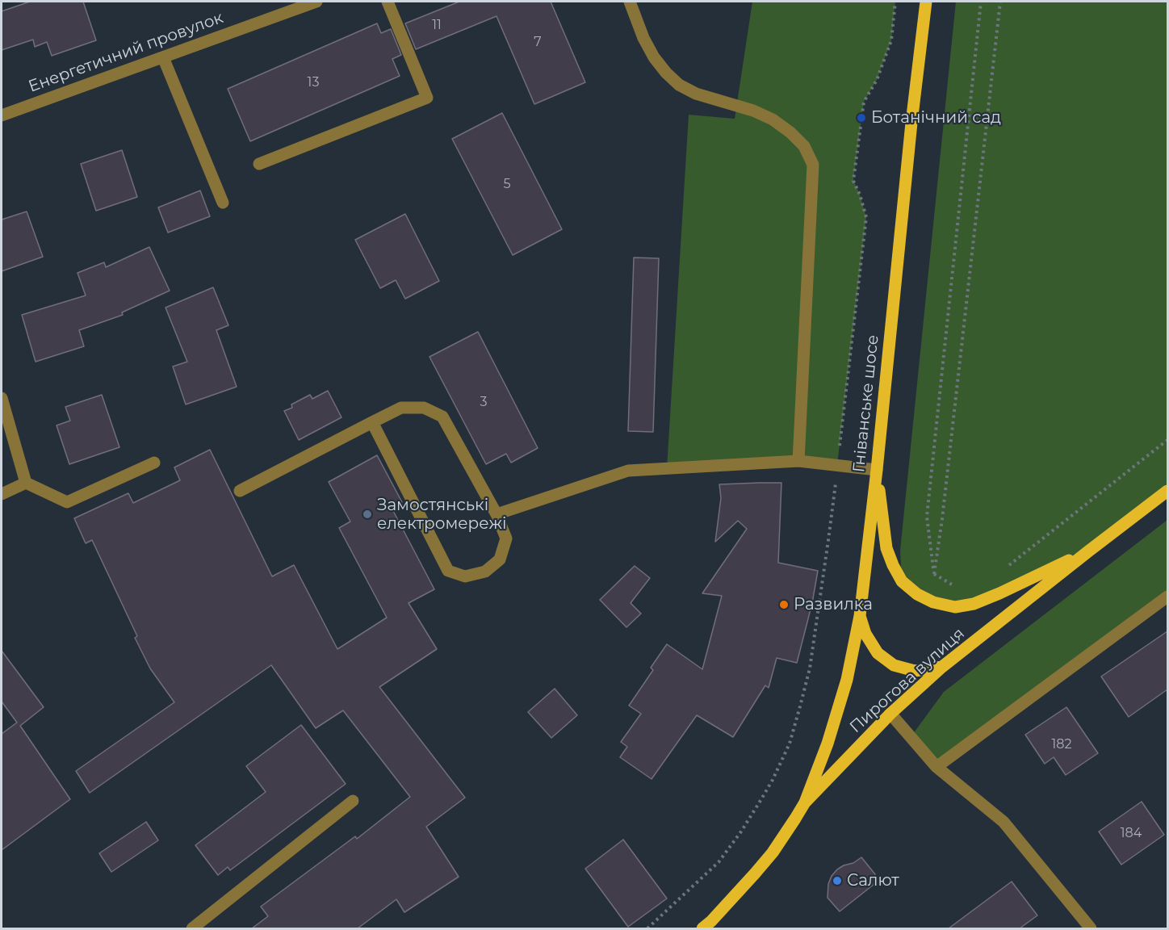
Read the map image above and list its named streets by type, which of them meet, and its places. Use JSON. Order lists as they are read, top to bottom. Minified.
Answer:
{"streets":{"main road":["Гніванське шосе","Пирогова вулиця"],"street":["Енергетичний провулок"]},"crossings":[["Гніванське шосе","Пирогова вулиця"]],"places":["Ботанічний сад","Замостянські електромережі","Развилка","Салют"],"house_numbers":["11","7","13","5","3","182","184"]}
